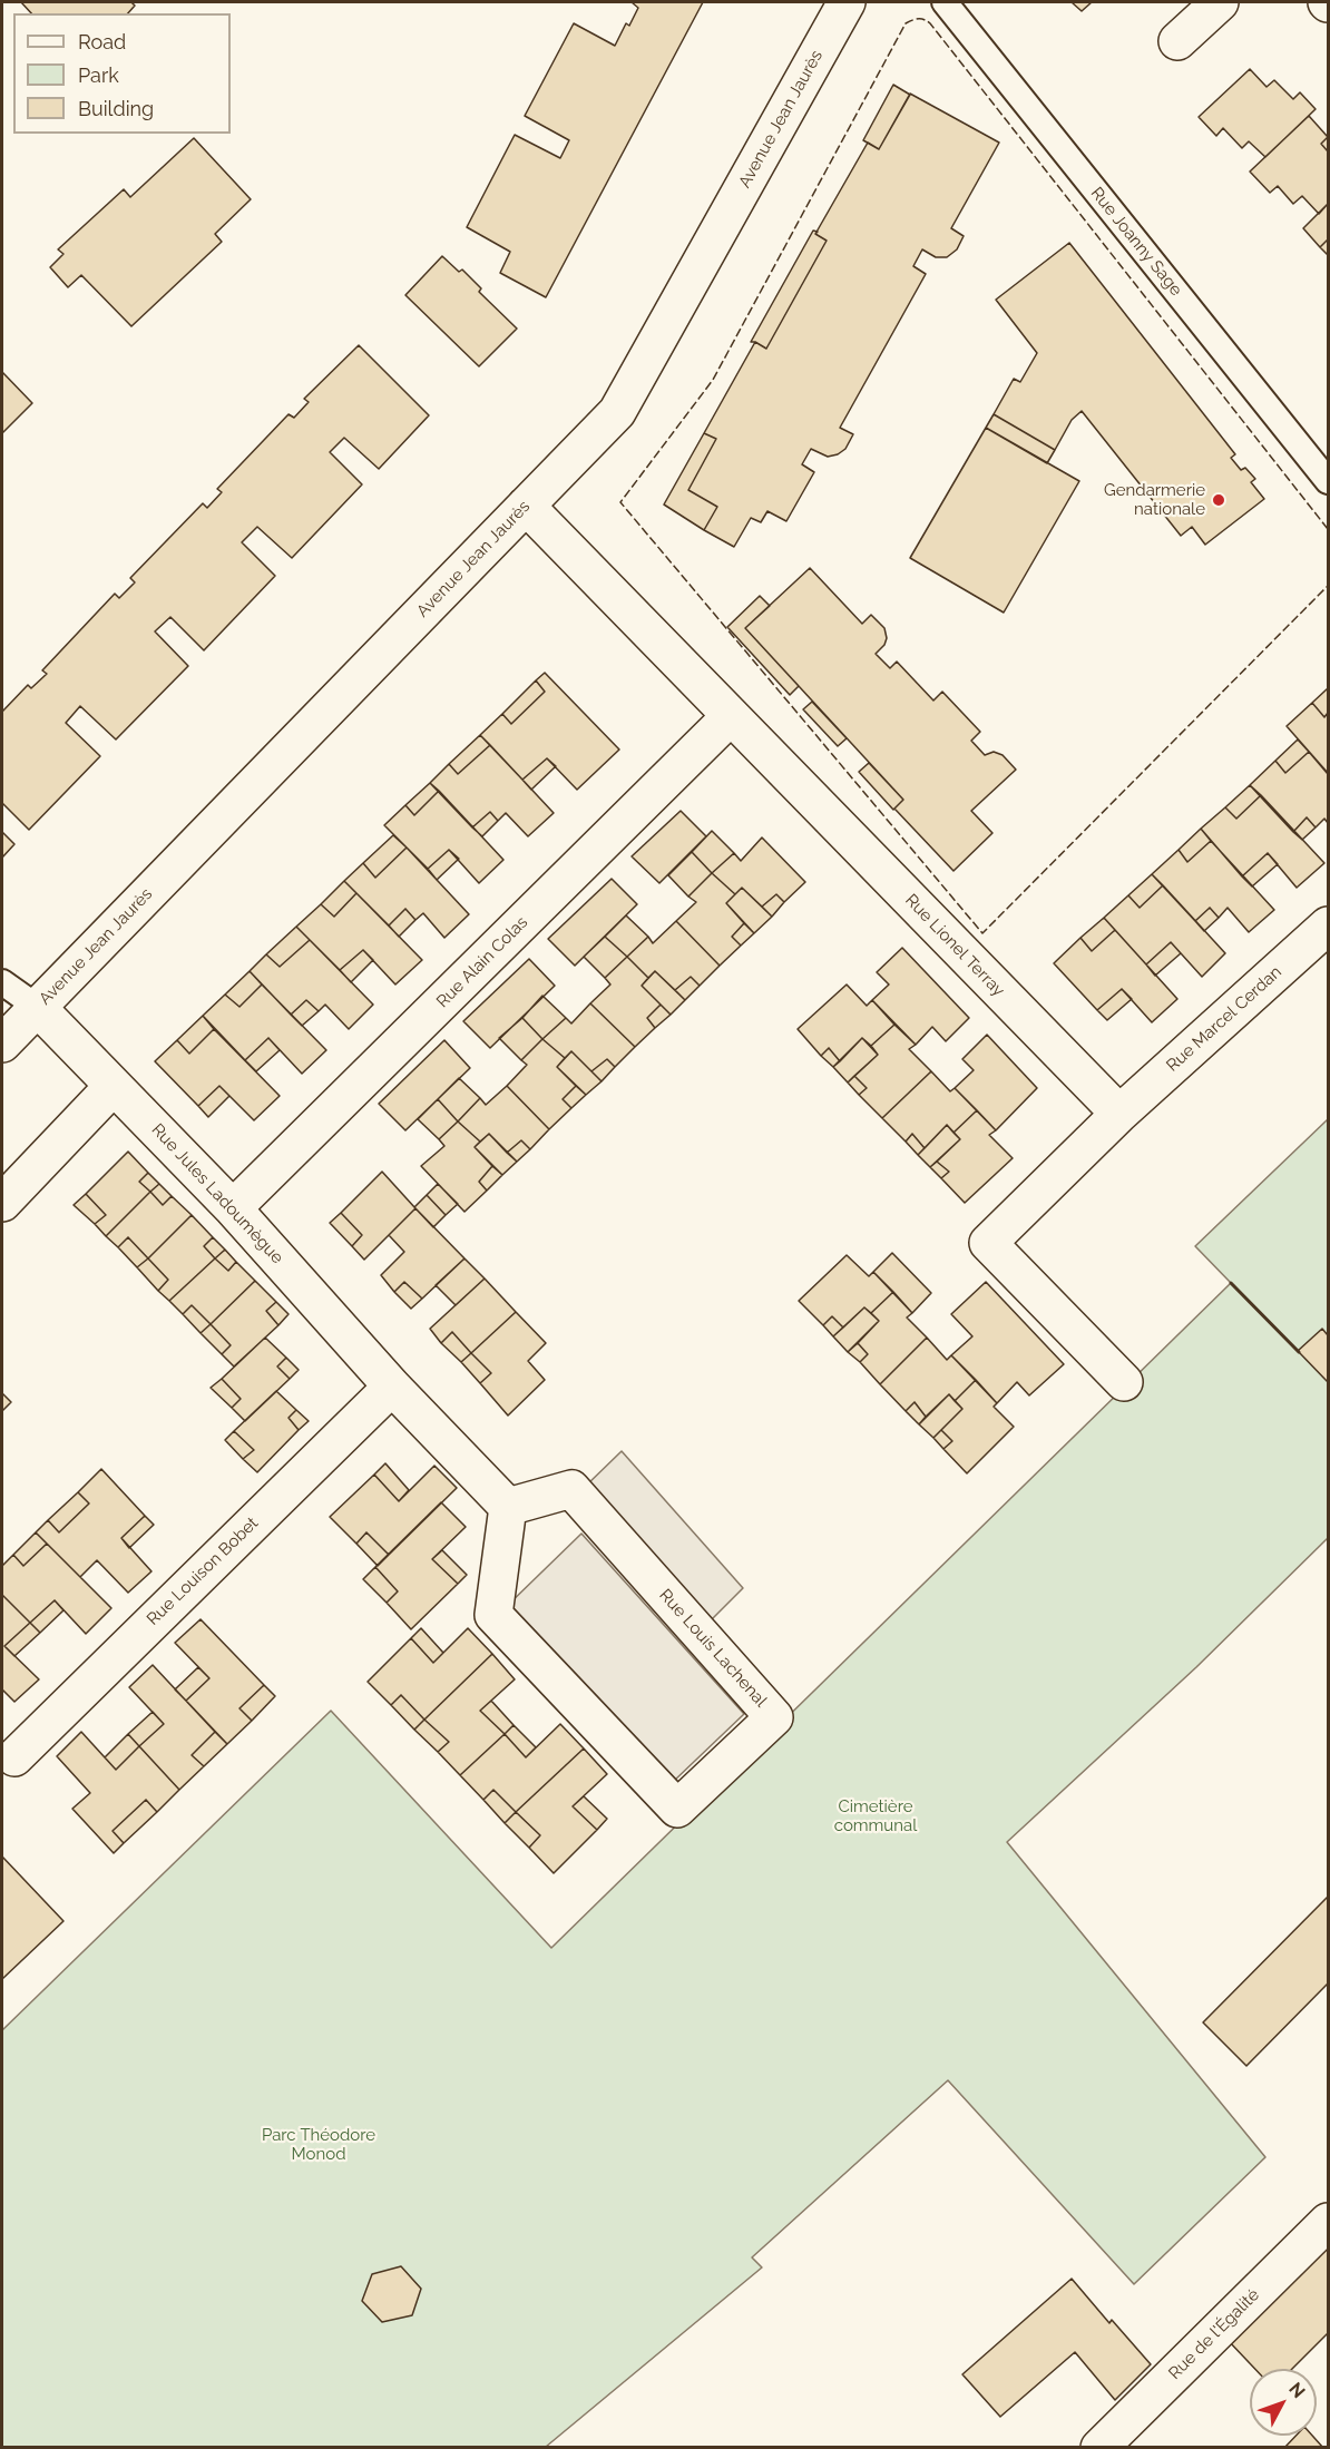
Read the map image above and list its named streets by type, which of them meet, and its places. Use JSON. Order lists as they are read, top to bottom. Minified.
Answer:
{"streets":{"street":["Avenue Jean Jaurès","Rue Lionel Terray","Rue Alain Colas","Rue Marcel Cerdan","Rue Jules Ladoumègue","Rue Louison Bobet","Rue Louis Lachenal","Rue de l'Égalité"],"lane":["Rue Joanny Sage"]},"crossings":[["Avenue Jean Jaurès","Rue Lionel Terray"],["Avenue Jean Jaurès","Rue Jules Ladoumègue"],["Rue Lionel Terray","Rue Alain Colas"],["Rue Lionel Terray","Rue Marcel Cerdan"],["Rue Alain Colas","Rue Jules Ladoumègue"],["Rue Jules Ladoumègue","Rue Louison Bobet"]],"parks":["Cimetière communal","Parc Théodore Monod"],"places":["Gendarmerie nationale"],"legend":["Road","Park","Building"],"north":"top right"}
